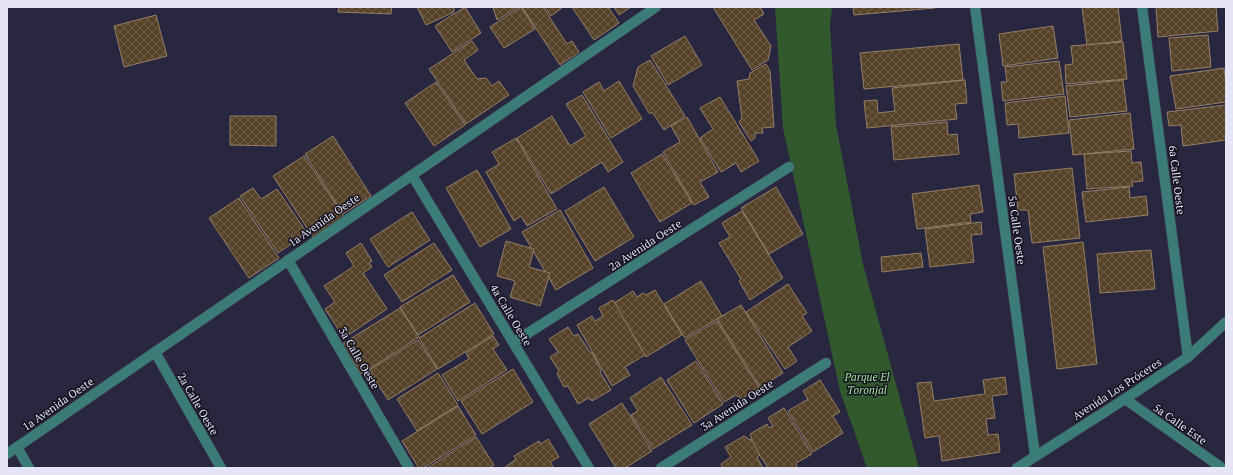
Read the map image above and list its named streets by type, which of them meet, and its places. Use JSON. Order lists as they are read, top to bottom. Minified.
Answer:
{"streets":{"street":["6a Calle Oeste","1a Avenida Oeste","5a Calle Oeste","2a Avenida Oeste","4a Calle Oeste","3a Calle Oeste","Avenida Los Próceres","2a Calle Oeste","3a Avenida Oeste","5a Calle Este"]},"crossings":[["6a Calle Oeste","Avenida Los Próceres"],["1a Avenida Oeste","4a Calle Oeste"],["1a Avenida Oeste","3a Calle Oeste"],["1a Avenida Oeste","2a Calle Oeste"],["5a Calle Oeste","Avenida Los Próceres"],["2a Avenida Oeste","4a Calle Oeste"],["Avenida Los Próceres","5a Calle Este"]],"parks":["Parque El Toronjal"]}
